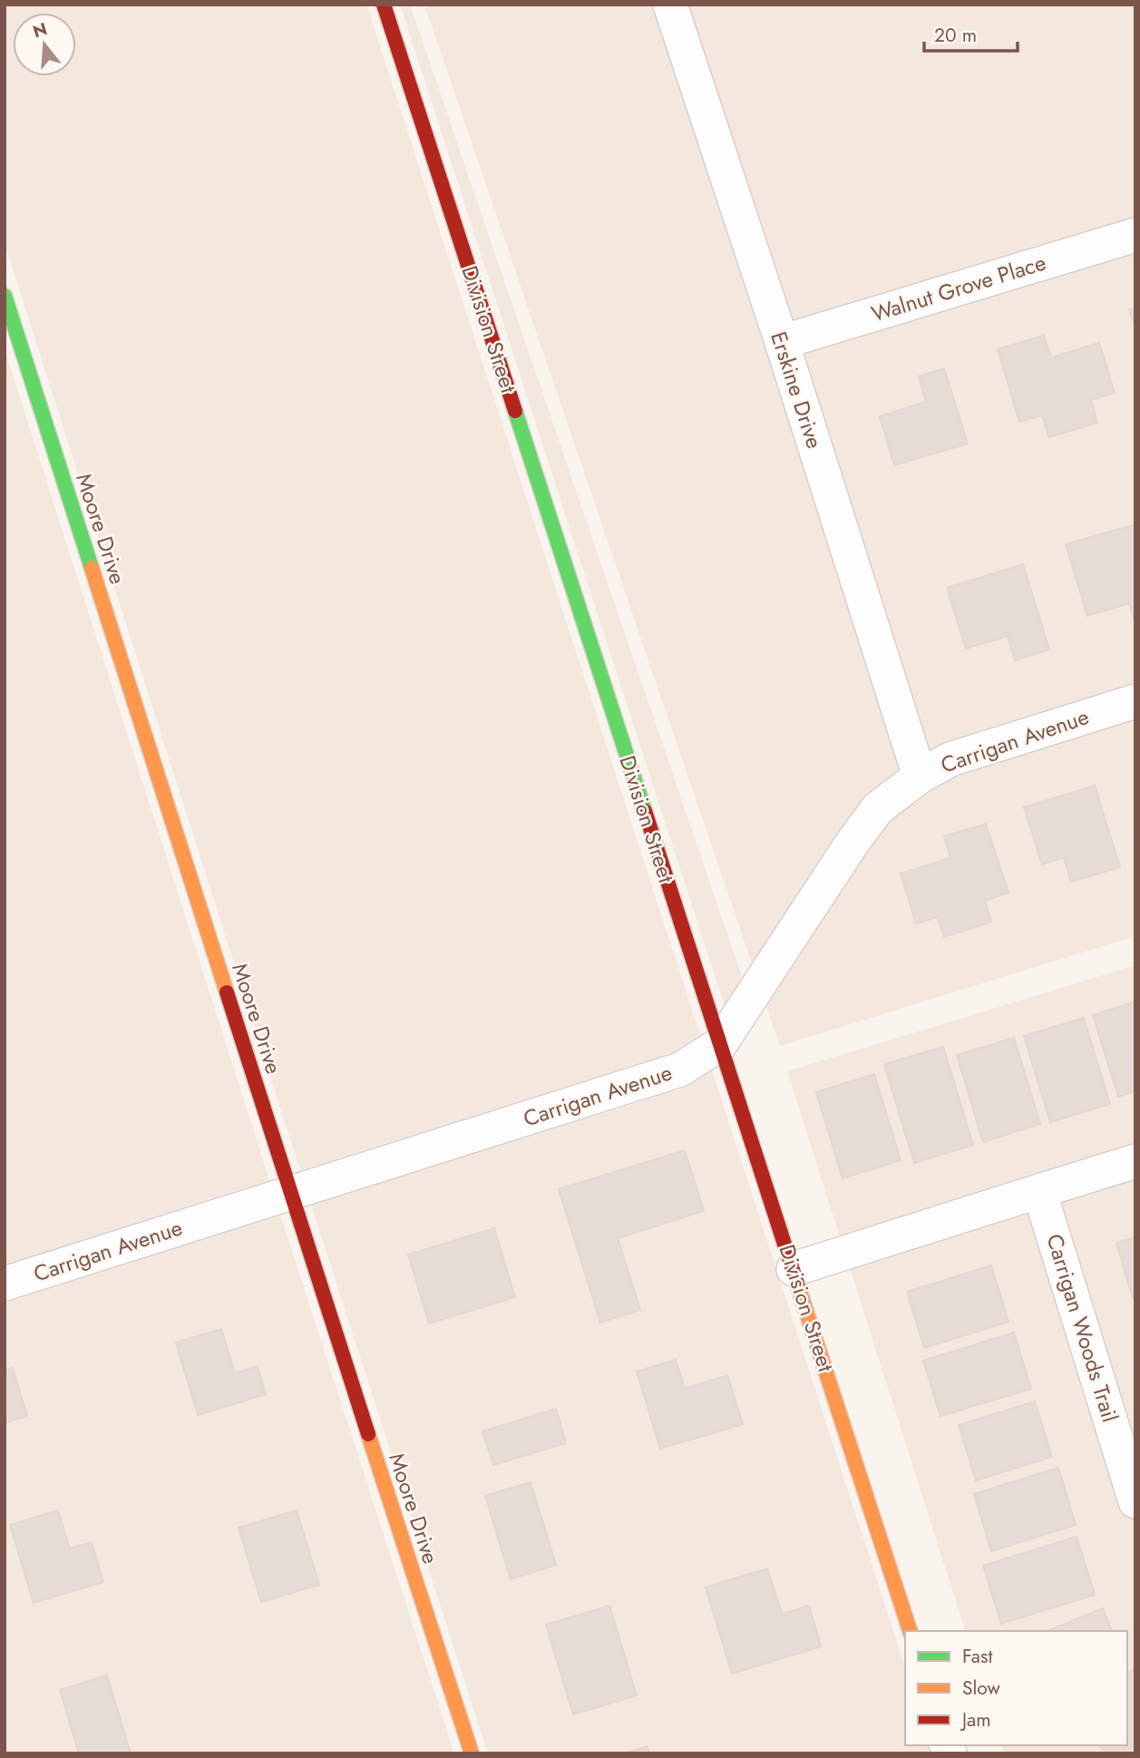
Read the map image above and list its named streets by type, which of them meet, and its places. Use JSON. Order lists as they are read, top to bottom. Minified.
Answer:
{"streets":{"street":["Walnut Grove Place","Division Street","Erskine Drive","Moore Drive","Carrigan Avenue","Carrigan Woods Trail"]},"crossings":[["Walnut Grove Place","Erskine Drive"],["Division Street","Carrigan Avenue"],["Erskine Drive","Carrigan Avenue"],["Moore Drive","Carrigan Avenue"]],"legend":["Fast","Slow","Jam"],"scale_bar":"20 m","north":"top"}
